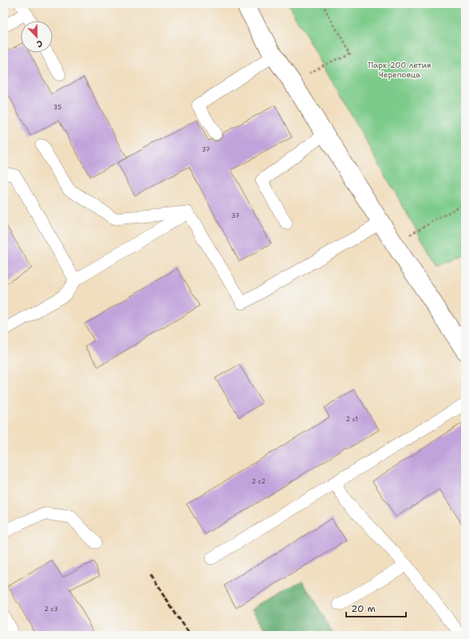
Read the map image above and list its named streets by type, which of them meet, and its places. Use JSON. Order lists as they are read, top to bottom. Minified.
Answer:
{"parks":["Парк 200 летия Череповца"],"house_numbers":["35","37","37","2 с1","2 с2","2 с3"],"scale_bar":"20 m","north":"bottom"}
